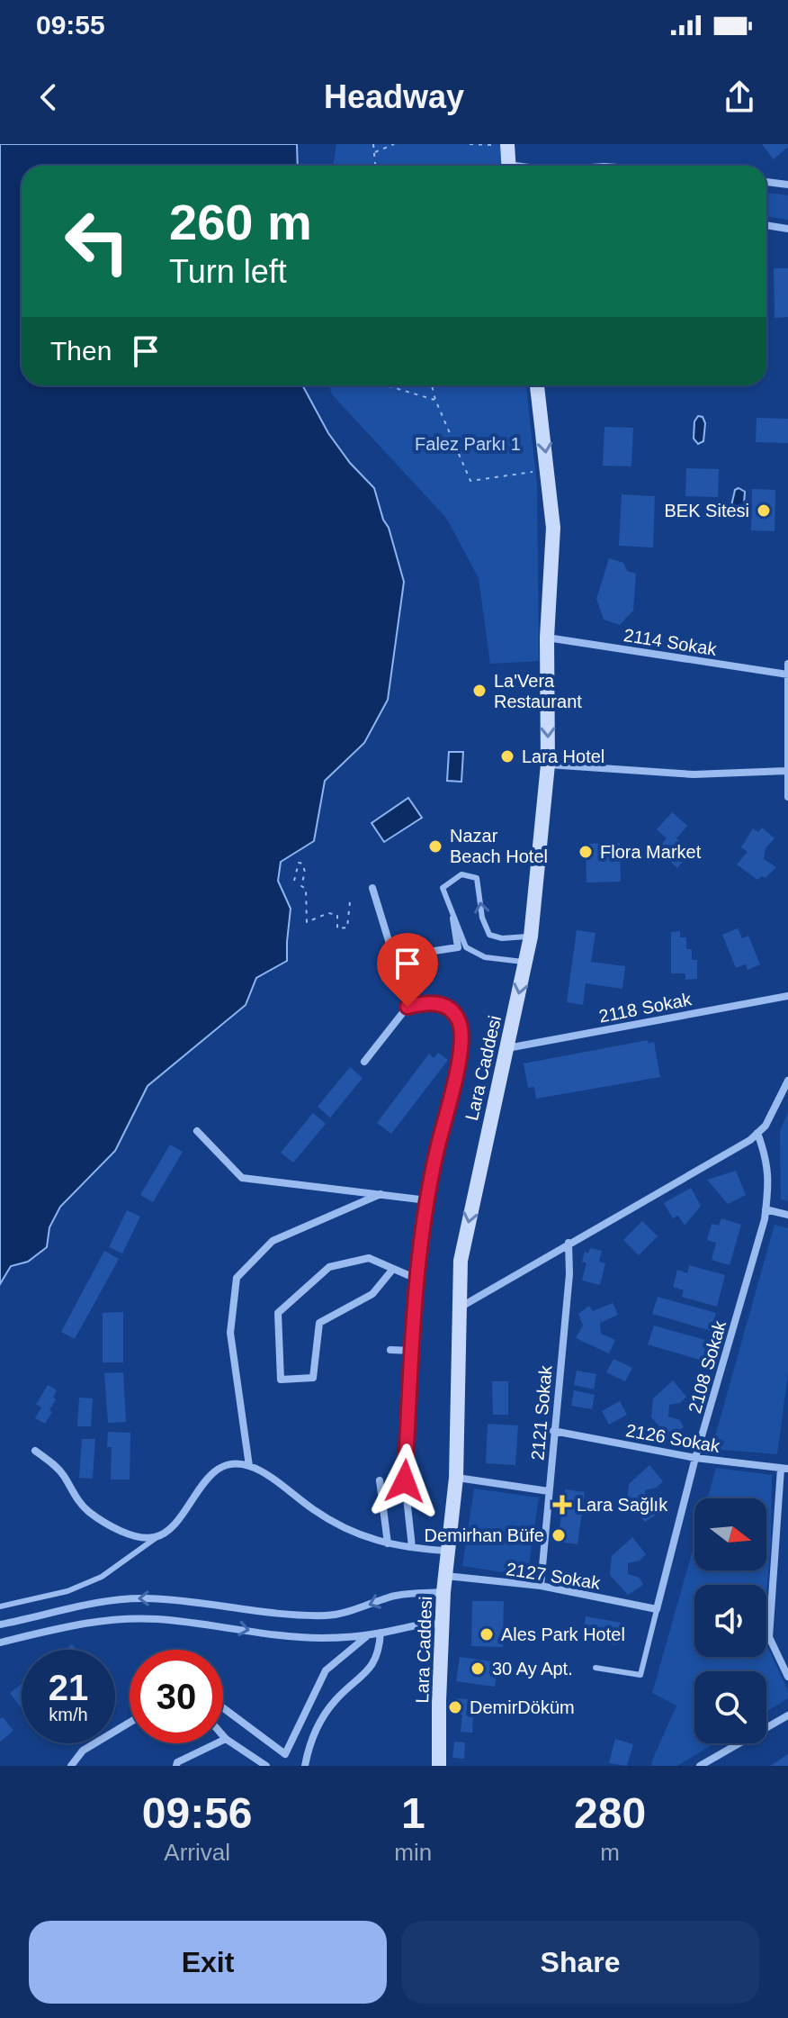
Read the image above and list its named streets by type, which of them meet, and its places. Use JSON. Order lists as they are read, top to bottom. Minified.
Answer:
{"streets":{"street":["2114 Sokak","2118 Sokak","Lara Caddesi","2108 Sokak","2121 Sokak","2126 Sokak","2127 Sokak"]},"crossings":[["2114 Sokak","Lara Caddesi"],["2118 Sokak","Lara Caddesi"],["Lara Caddesi","2127 Sokak"],["2108 Sokak","2126 Sokak"],["2108 Sokak","2127 Sokak"],["2121 Sokak","2126 Sokak"],["2121 Sokak","2127 Sokak"]],"one_way":["Lara Caddesi"],"parks":["Falez Parkı 1"],"places":{"other":["BEK Sitesi","La'Vera Restaurant","Lara Hotel","Nazar Beach Hotel","Flora Market","Demirhan Büfe","Ales Park Hotel","30 Ay Apt.","DemirDöküm"],"health":["Lara Sağlık"]},"north":"right","page":{"status":"09:55","header":"Headway","turn":["260 m","Turn left"],"then":"Then","speed":"21 km/h","limit":"30","eta":["09:56","Arrival","1","min","280","m"],"buttons":["Exit","Share"]}}
